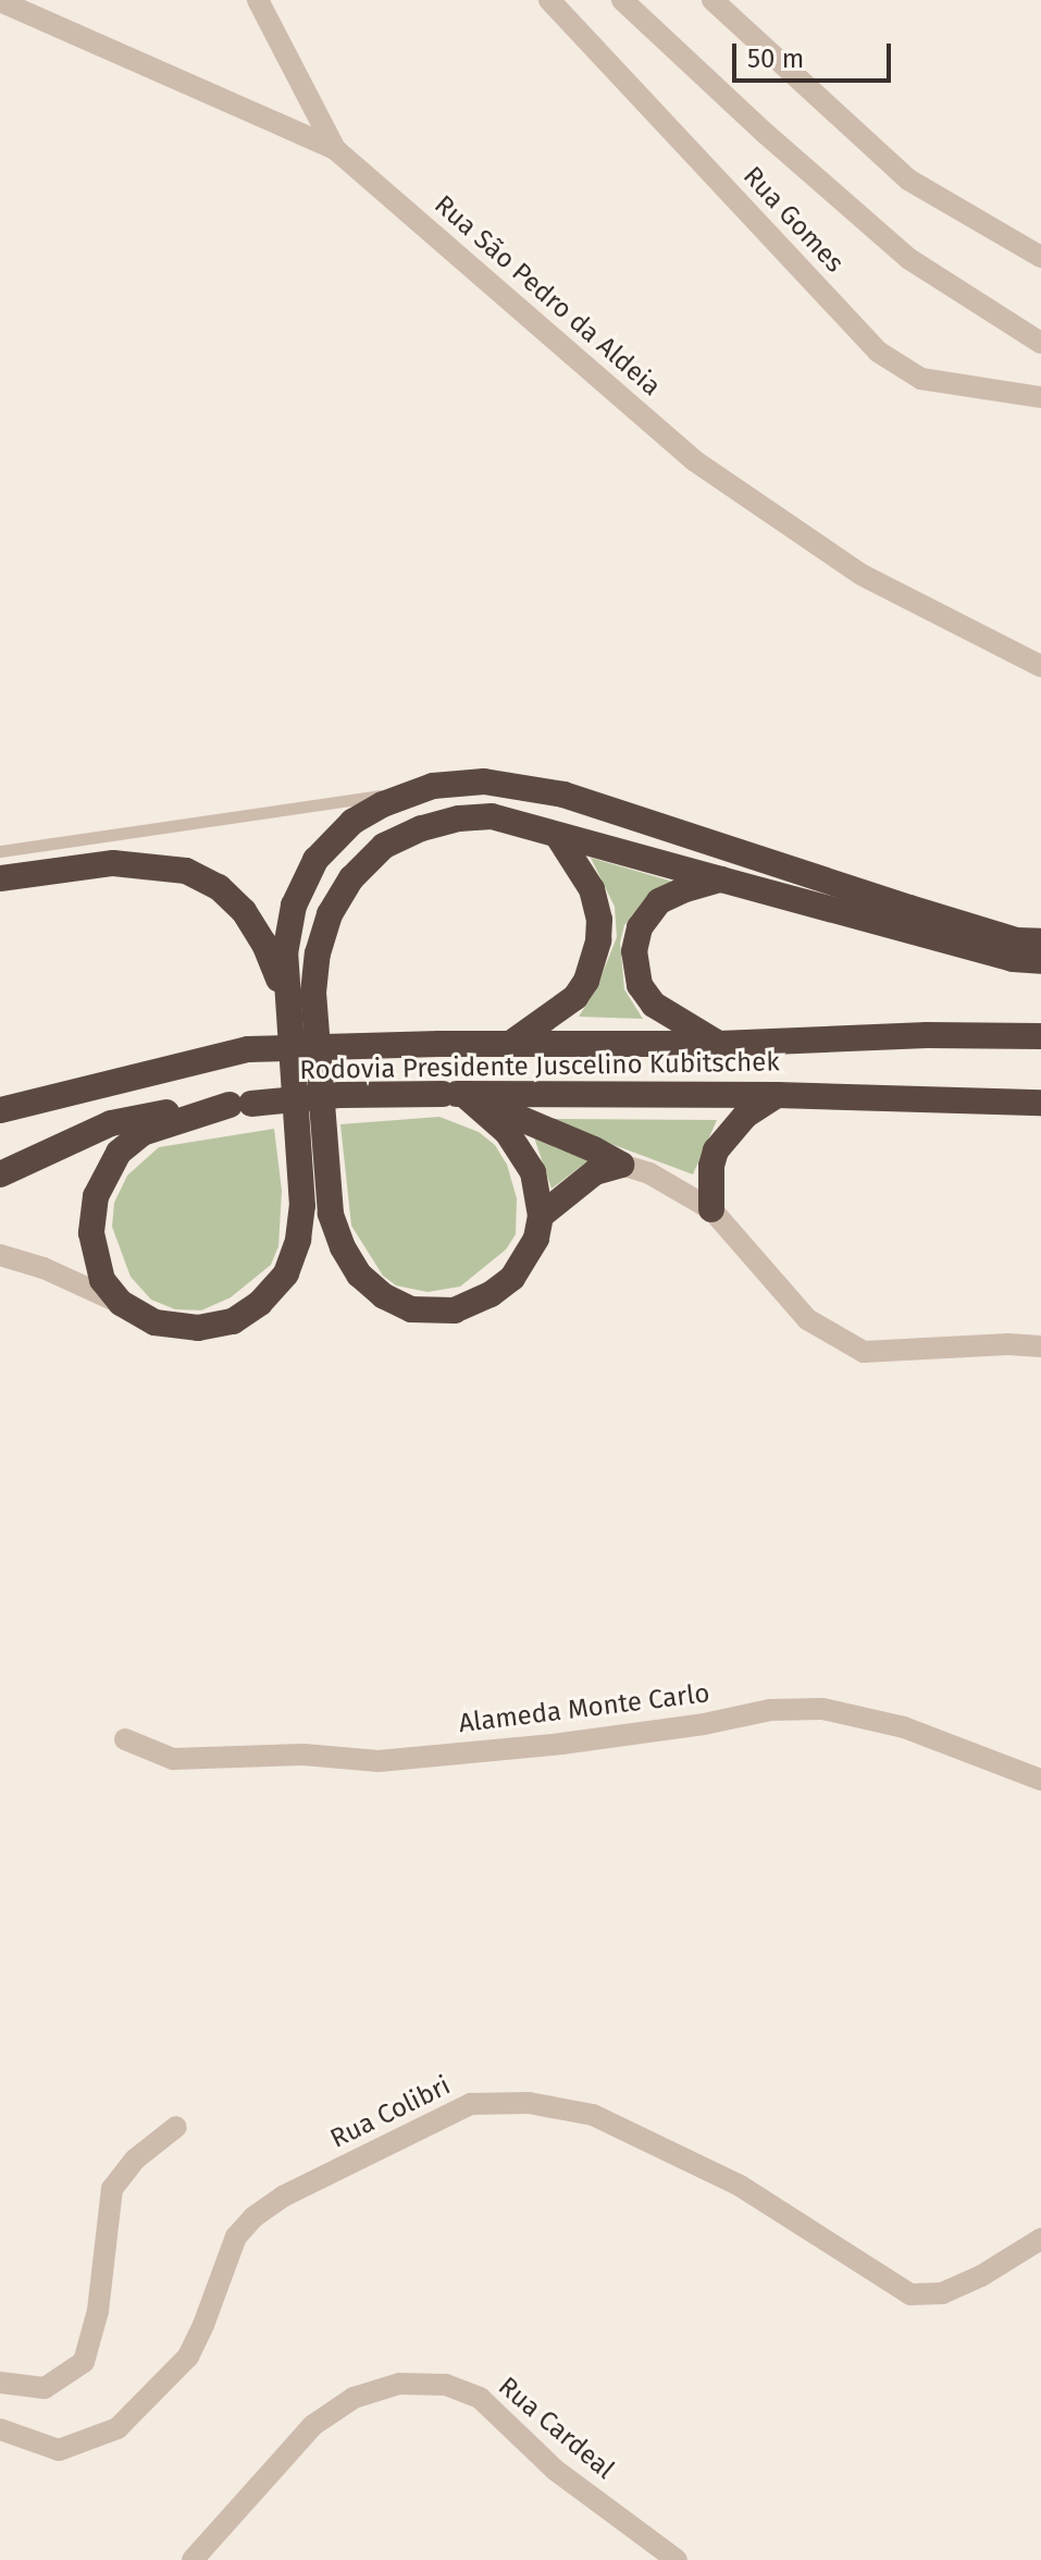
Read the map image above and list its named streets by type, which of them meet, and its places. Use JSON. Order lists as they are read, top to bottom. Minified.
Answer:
{"streets":{"highway":["Rodovia Presidente Juscelino Kubitschek"],"street":["Rua Gomes","Rua São Pedro da Aldeia","Alameda Monte Carlo","Rua Colibri","Rua Cardeal"]},"scale_bar":"50 m"}
